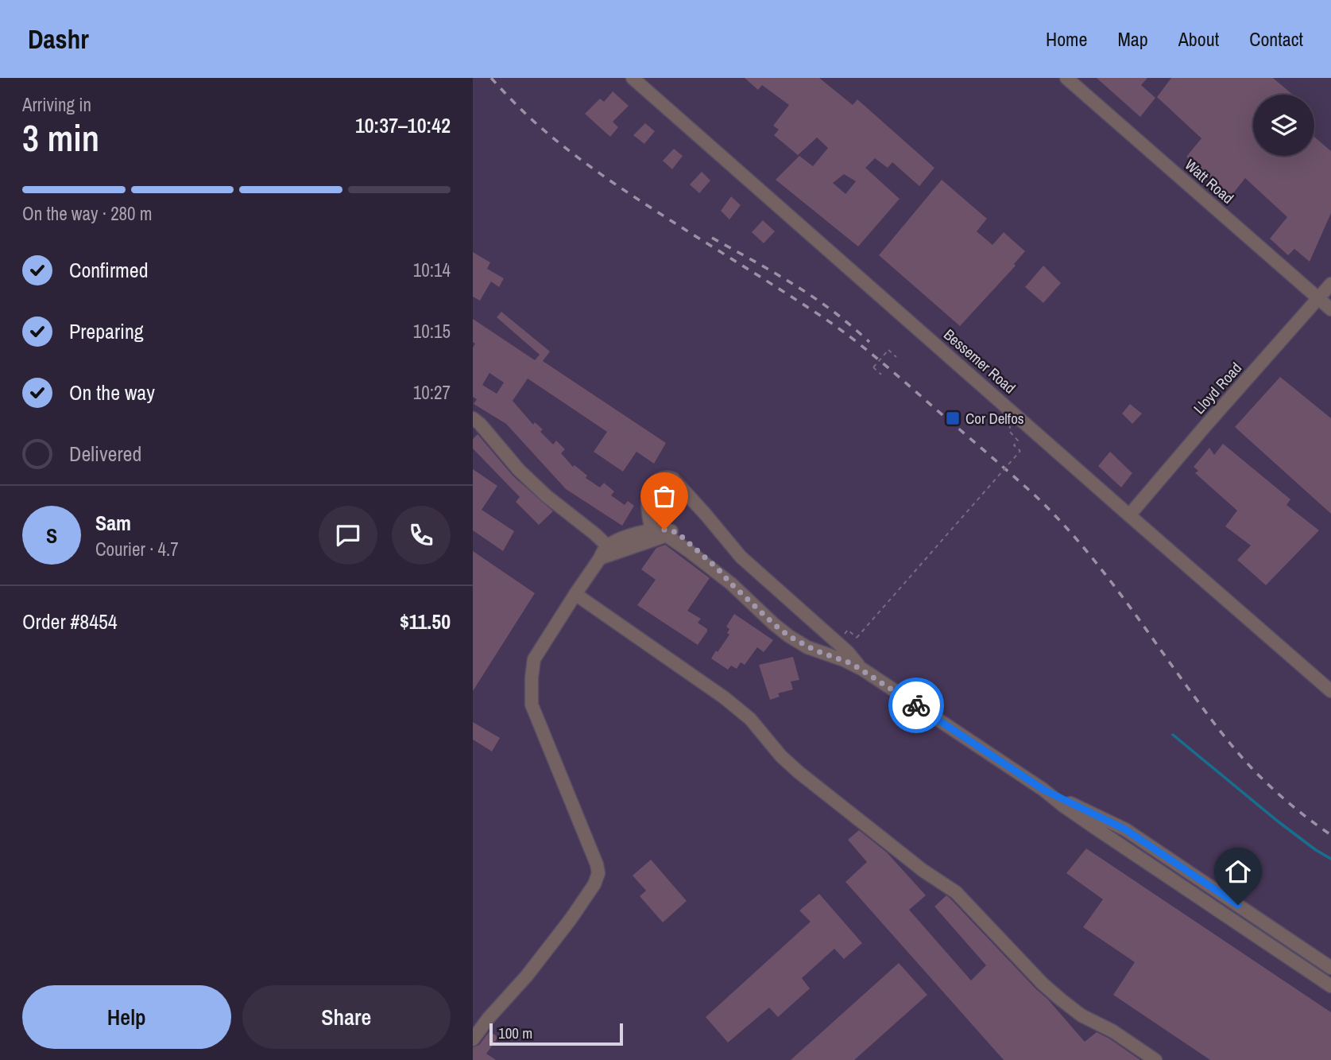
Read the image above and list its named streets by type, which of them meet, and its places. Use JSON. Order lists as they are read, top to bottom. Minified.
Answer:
{"streets":{"street":["Watt Road","Bessemer Road","Lloyd Road"]},"crossings":[["Watt Road","Lloyd Road"],["Bessemer Road","Lloyd Road"]],"places":{"transit":["Cor Delfos"]},"scale_bar":"100 m","page":{"header":"Dashr","nav":["Home","Map","About","Contact"],"heading":["3 min","Arriving in","10:37–10:42"],"panel":["Sam","Courier · 4.7","Order #8454","$11.50"],"bar":"On the way · 280 m","list":[["Confirmed","10:14"],["Preparing","10:15"],["On the way","10:27"],"Delivered"],"round":"S","buttons":["Help","Share"],"scale":"100 m"}}
